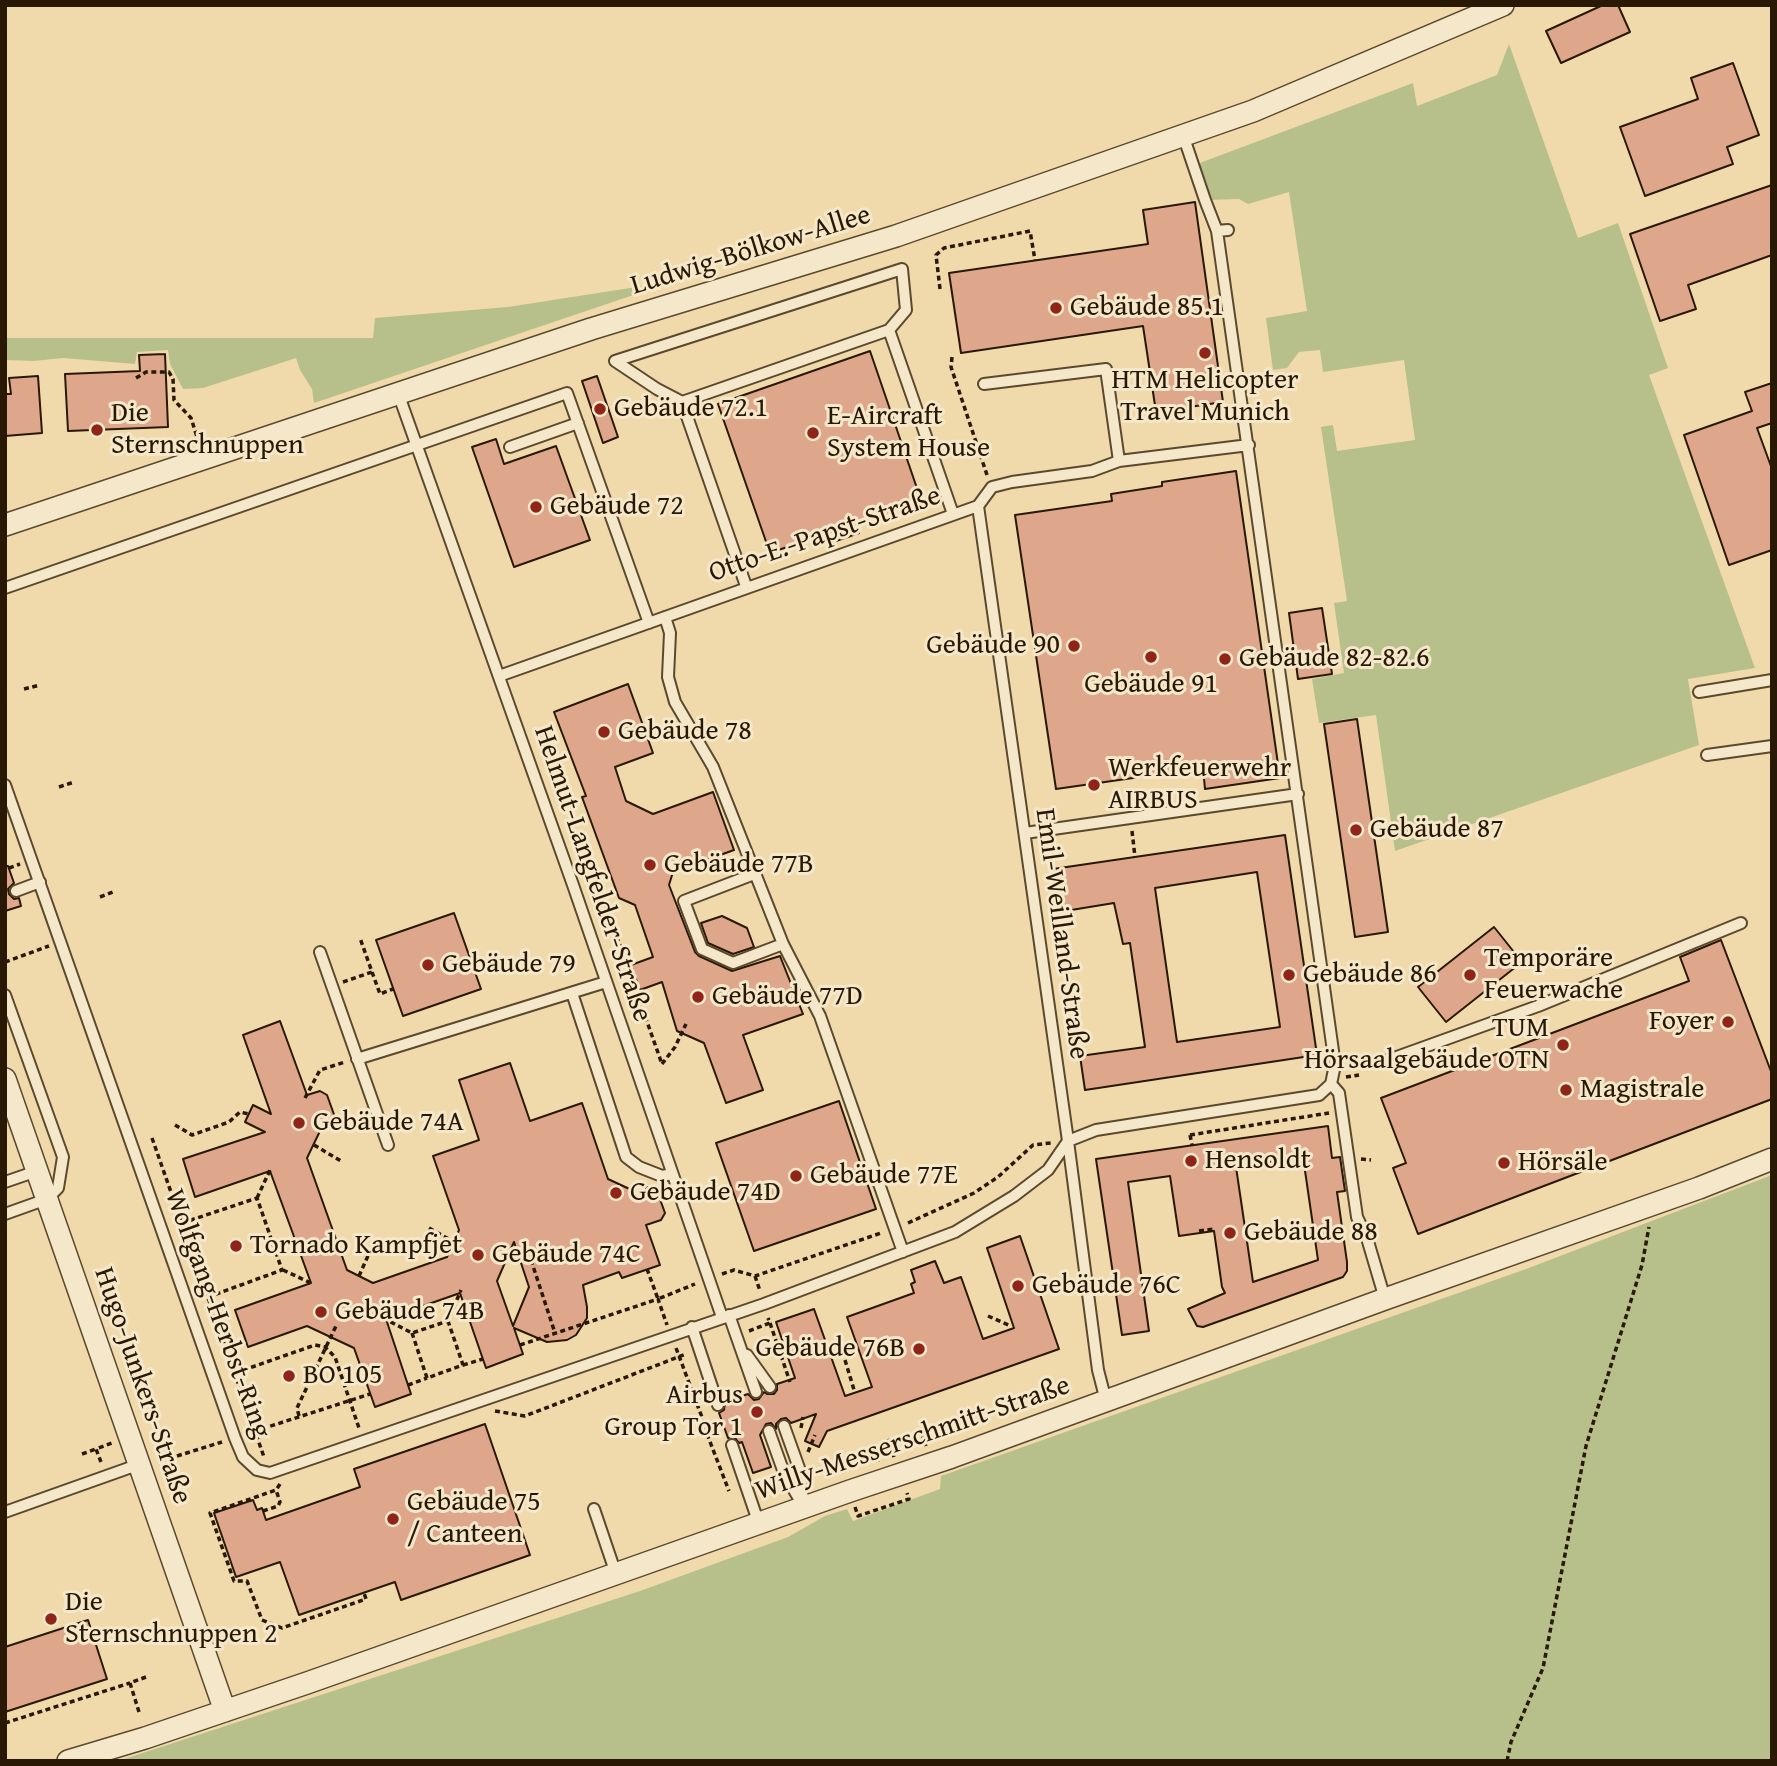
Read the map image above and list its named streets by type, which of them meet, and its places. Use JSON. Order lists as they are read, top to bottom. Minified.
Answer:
{"streets":{"street":["Ludwig-Bölkow-Allee","Hugo-Junkers-Straße","Willy-Messerschmitt-Straße"],"lane":["Otto-E.-Papst-Straße","Helmut-Langfelder-Straße","Emil-Weilland-Straße","Wolfgang-Herbst-Ring"]},"crossings":[["Ludwig-Bölkow-Allee","Helmut-Langfelder-Straße"],["Otto-E.-Papst-Straße","Helmut-Langfelder-Straße"],["Otto-E.-Papst-Straße","Emil-Weilland-Straße"],["Helmut-Langfelder-Straße","Wolfgang-Herbst-Ring"],["Emil-Weilland-Straße","Wolfgang-Herbst-Ring"],["Emil-Weilland-Straße","Willy-Messerschmitt-Straße"],["Hugo-Junkers-Straße","Willy-Messerschmitt-Straße"]],"places":["Gebäude 85.1","HTM Helicopter Travel Munich","Gebäude 72.1","Die Sternschnuppen","E-Aircraft System House","Gebäude 72","Gebäude 90","Gebäude 91","Gebäude 82-82.6","Gebäude 78","Werkfeuerwehr AIRBUS","Gebäude 87","Gebäude 77B","Gebäude 79","Gebäude 86","Temporäre Feuerwache","Gebäude 77D","Foyer","TUM Hörsaalgebäude OTN","Magistrale","Gebäude 74A","Hensoldt","Hörsäle","Gebäude 77E","Gebäude 74D","Gebäude 88","Tornado Kampfjet","Gebäude 74C","Gebäude 76C","Gebäude 74B","Gebäude 76B","BO 105","Airbus Group Tor 1","Gebäude 75 / Canteen","Die Sternschnuppen 2"]}
